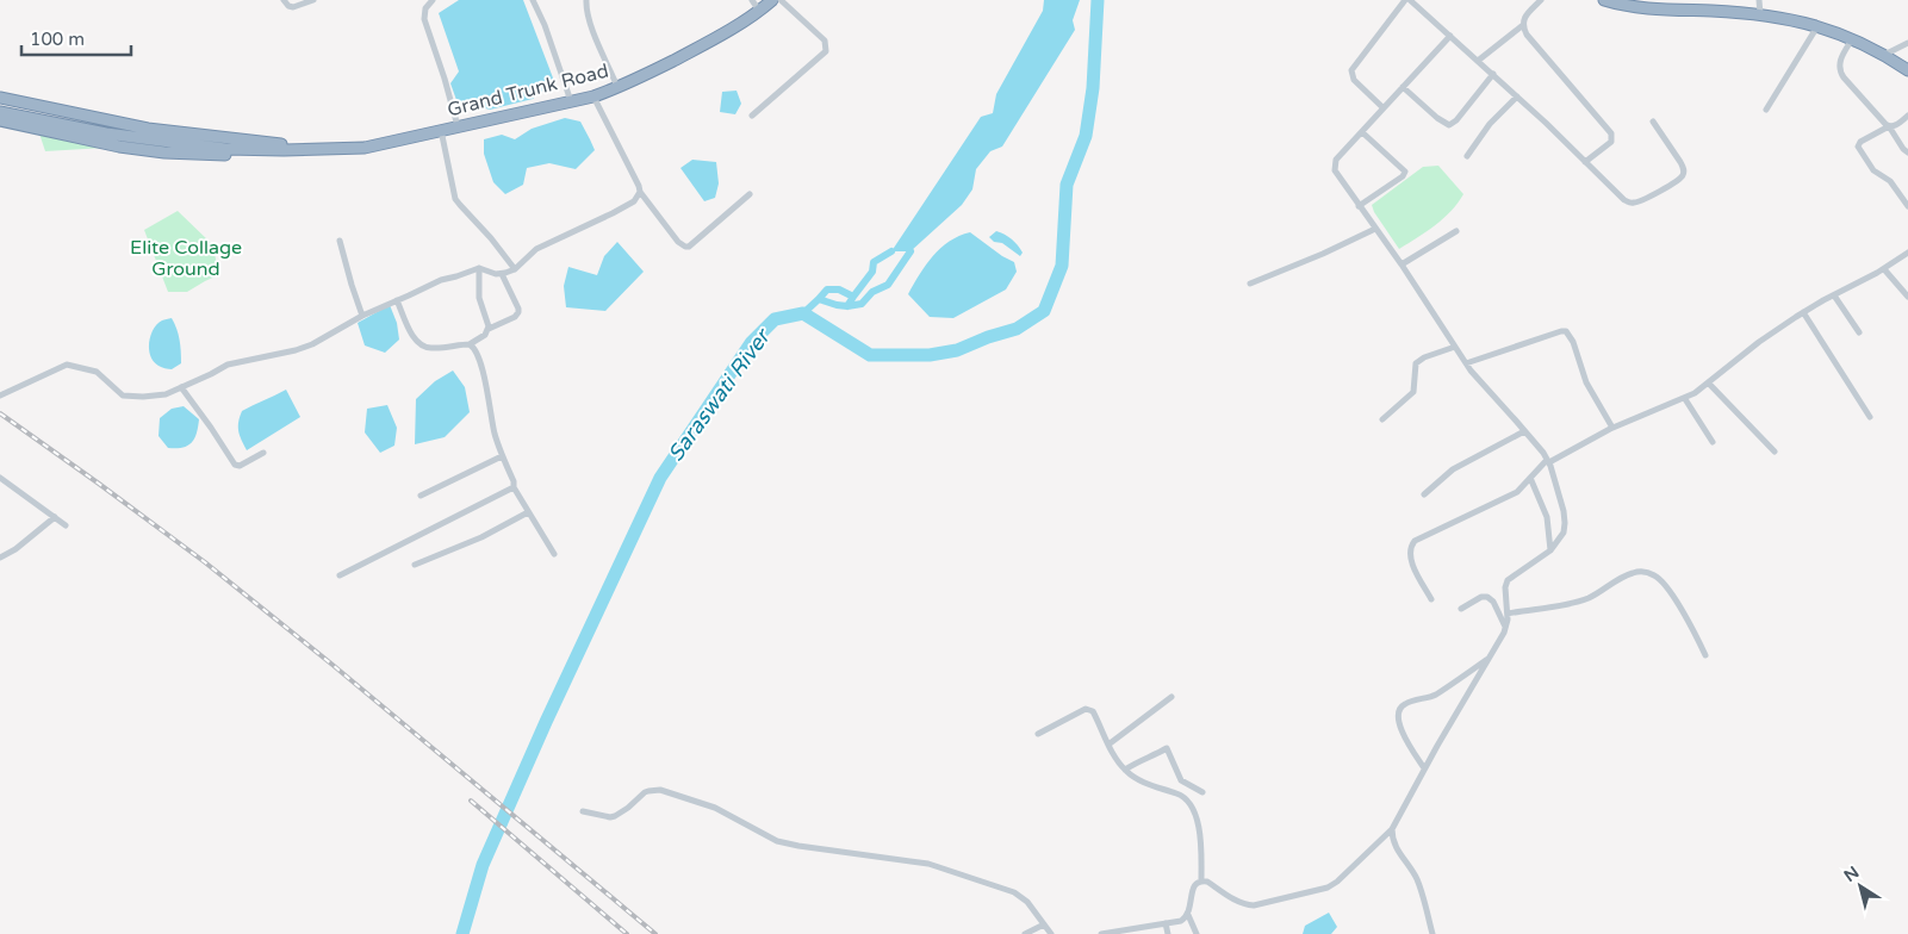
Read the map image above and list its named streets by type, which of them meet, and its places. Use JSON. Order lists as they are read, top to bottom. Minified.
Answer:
{"streets":{"highway":["Grand Trunk Road"]},"water":["Saraswati River"],"parks":["Elite Collage Ground"],"scale_bar":"100 m","north":"top left"}
